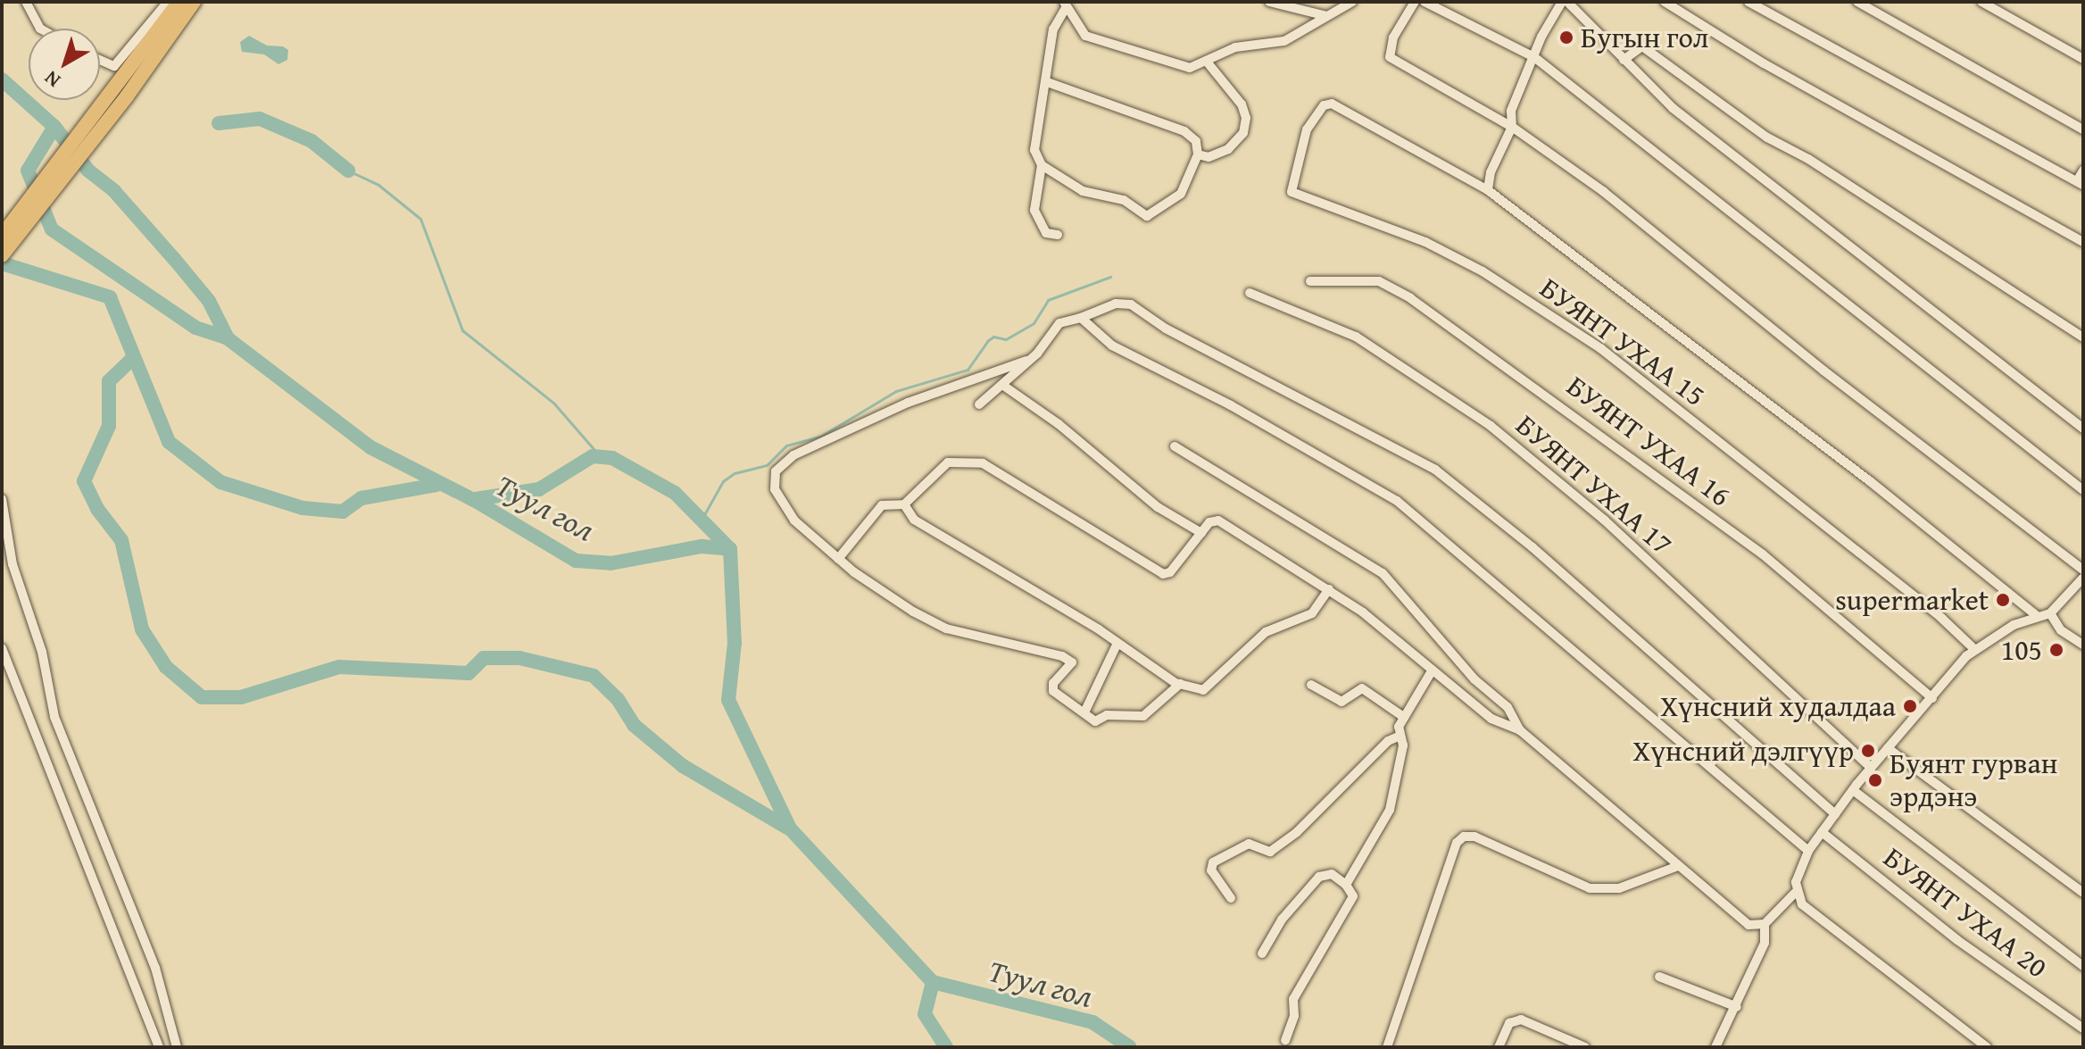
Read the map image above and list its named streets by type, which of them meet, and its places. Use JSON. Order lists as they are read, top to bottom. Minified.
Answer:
{"streets":{"street":["БУЯНТ УХАА 15","БУЯНТ УХАА 16","БУЯНТ УХАА 17","БУЯНТ УХАА 20"]},"water":["Туул гол"],"places":["Бугын гол","supermarket","105","Хүнсний худалдаа","Хүнсний дэлгүүр","Буянт гурван эрдэнэ"],"north":"bottom left"}
